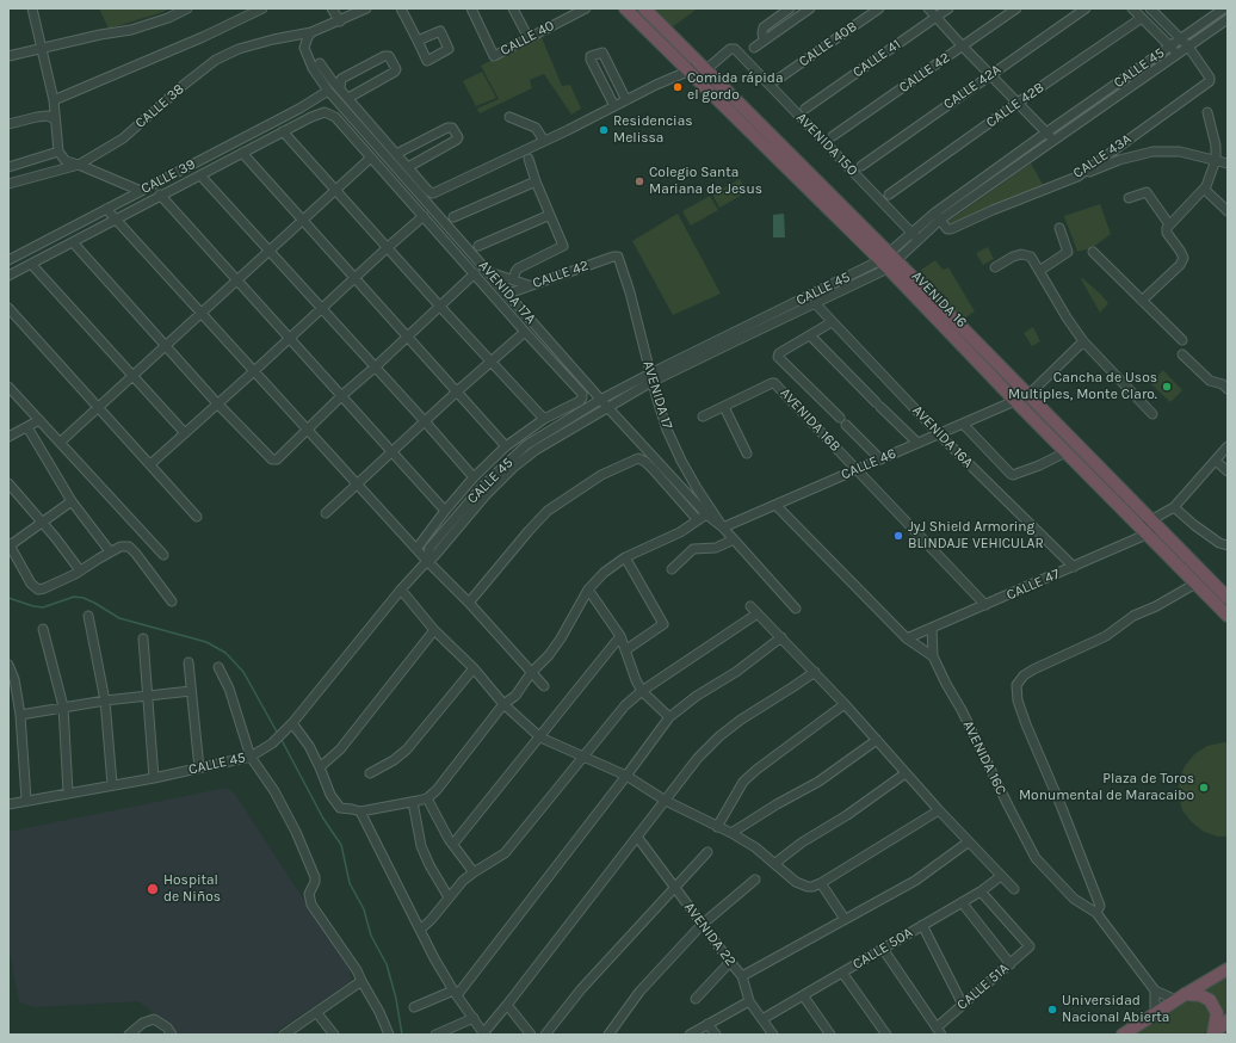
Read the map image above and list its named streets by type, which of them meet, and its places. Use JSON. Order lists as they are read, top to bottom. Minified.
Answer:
{"streets":{"highway":["AVENIDA 16"],"street":["CALLE 40","CALLE 40B","CALLE 41","CALLE 45","CALLE 42","CALLE 42A","CALLE 42B","CALLE 38","AVENIDA 15O","CALLE 43A","CALLE 39","AVENIDA 17A","AVENIDA 17","AVENIDA 16B","AVENIDA 16A","CALLE 46","CALLE 47","AVENIDA 16C","AVENIDA 22","CALLE 50A","CALLE 51A"]},"crossings":[["CALLE 45","AVENIDA 15O"],["CALLE 45","CALLE 43A"],["CALLE 45","AVENIDA 17A"],["CALLE 45","AVENIDA 16"],["CALLE 45","AVENIDA 17"],["CALLE 45","AVENIDA 16A"],["CALLE 42","AVENIDA 17A"],["CALLE 42","AVENIDA 17"],["CALLE 38","AVENIDA 17A"],["AVENIDA 15O","AVENIDA 16"],["CALLE 39","AVENIDA 17A"],["AVENIDA 17A","AVENIDA 17"],["AVENIDA 17A","CALLE 46"],["AVENIDA 16","CALLE 46"],["AVENIDA 16","CALLE 47"],["AVENIDA 17","CALLE 46"],["AVENIDA 16B","CALLE 46"],["AVENIDA 16B","CALLE 47"],["AVENIDA 16A","CALLE 46"],["AVENIDA 16A","CALLE 47"],["AVENIDA 22","CALLE 50A"],["CALLE 50A","CALLE 51A"]],"places":["Comida rápida el gordo","Residencias Melissa","Colegio Santa Mariana de Jesus","Cancha de Usos Multiples, Monte Claro.","JyJ Shield Armoring BLINDAJE VEHICULAR","Plaza de Toros Monumental de Maracaibo","Hospital de Niños","Universidad Nacional Abierta"]}
